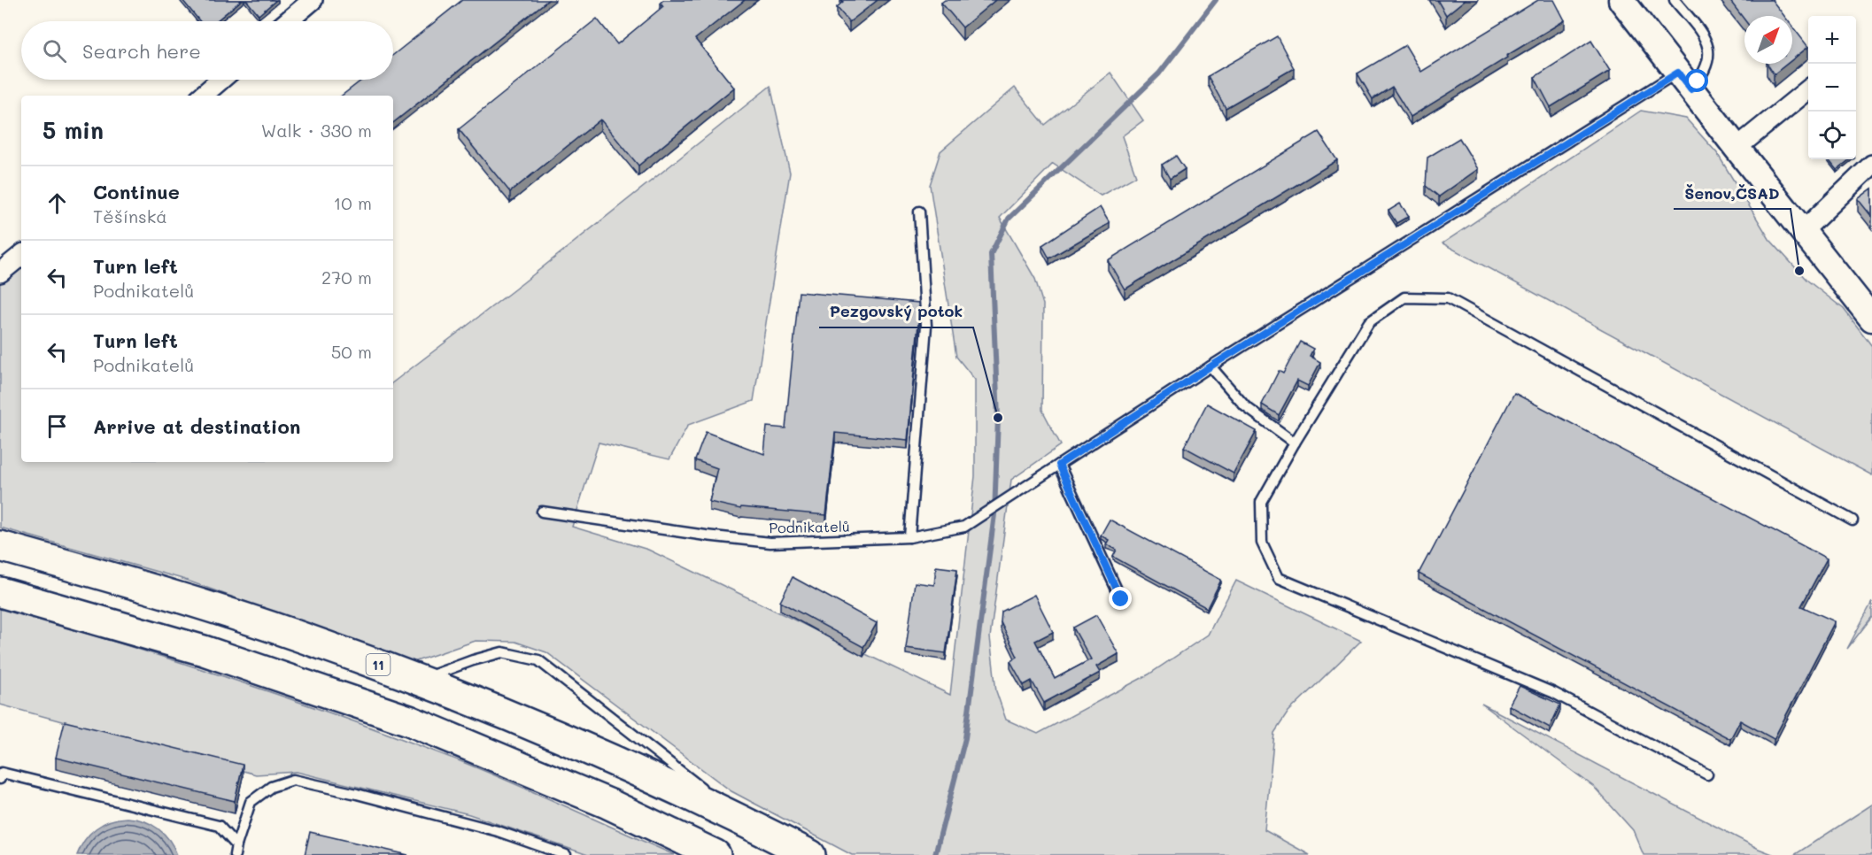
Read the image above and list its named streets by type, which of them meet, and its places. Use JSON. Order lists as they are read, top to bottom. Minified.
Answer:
{"streets":{"highway":["11"],"lane":["Podnikatelů"]},"places":["Šenov,ČSAD","Pezgovský potok"],"north":"top right","page":{"map_buttons":["+","−"],"search":"Search here","heading":["5 min","Walk · 330 m"],"list":[["Continue","Těšínská","10 m"],["Turn left","Podnikatelů","270 m"],["Turn left","Podnikatelů","50 m"],"Arrive at destination"]}}
